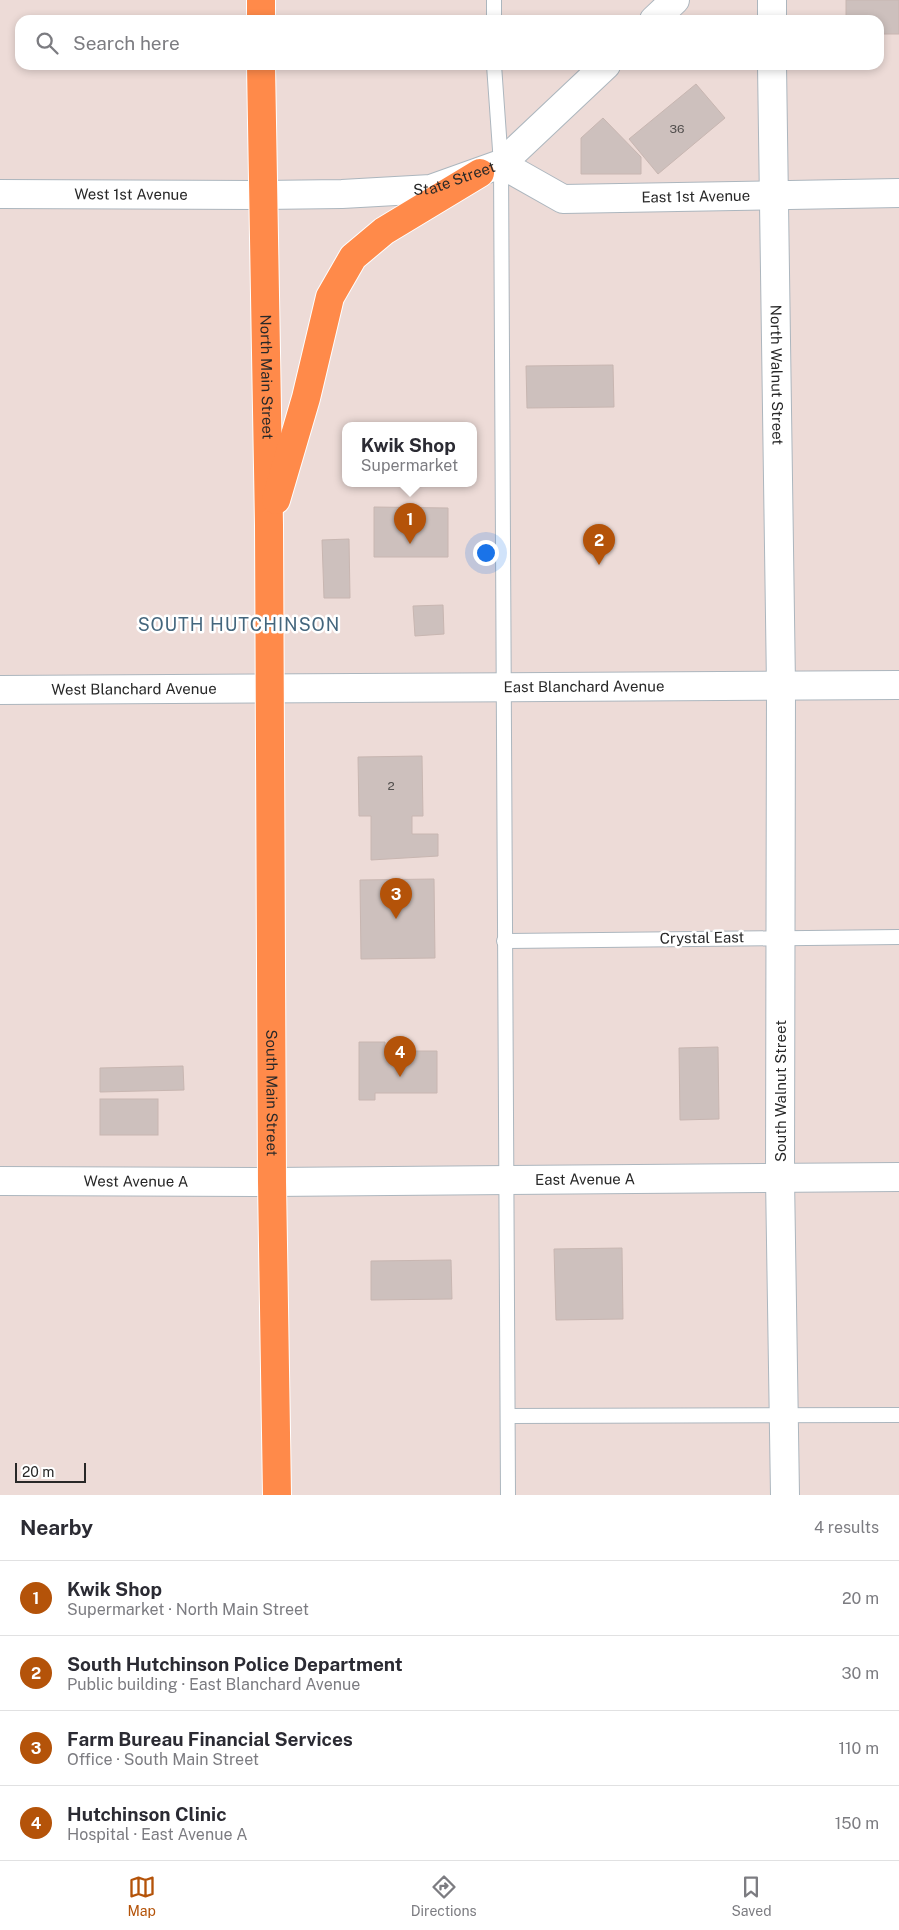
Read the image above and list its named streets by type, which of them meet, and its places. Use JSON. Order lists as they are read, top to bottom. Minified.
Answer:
{"streets":{"main road":["North Main Street","South Main Street"],"street":["State Street","West 1st Avenue","East 1st Avenue","North Walnut Street","East Blanchard Avenue","West Blanchard Avenue","South Walnut Street","East Avenue A","West Avenue A"],"lane":["Crystal East"]},"crossings":[["State Street","West 1st Avenue"],["State Street","East 1st Avenue"],["State Street","North Main Street"],["West 1st Avenue","North Main Street"],["East 1st Avenue","North Walnut Street"],["North Walnut Street","East Blanchard Avenue"],["North Walnut Street","South Walnut Street"],["North Main Street","East Blanchard Avenue"],["North Main Street","West Blanchard Avenue"],["North Main Street","South Main Street"],["East Blanchard Avenue","West Blanchard Avenue"],["East Blanchard Avenue","South Walnut Street"],["East Blanchard Avenue","South Main Street"],["West Blanchard Avenue","South Main Street"],["Crystal East","South Walnut Street"],["South Walnut Street","East Avenue A"],["South Main Street","East Avenue A"],["South Main Street","West Avenue A"],["East Avenue A","West Avenue A"]],"districts":["SOUTH HUTCHINSON"],"house_numbers":["36","2"],"scale_bar":"20 m","page":{"search":"Search here","popup":["Kwik Shop","Supermarket"],"pins":["1","2","3","4"],"scale":"20 m","heading":["Nearby","4 results"],"list":[{"mark":"1","name":"Kwik Shop","note":"Supermarket · North Main Street","value":"20 m"},{"mark":"2","name":"South Hutchinson Police Department","note":"Public building · East Blanchard Avenue","value":"30 m"},{"mark":"3","name":"Farm Bureau Financial Services","note":"Office · South Main Street","value":"110 m"},{"mark":"4","name":"Hutchinson Clinic","note":"Hospital · East Avenue A","value":"150 m"}],"nav":["Map","Directions","Saved"]}}
